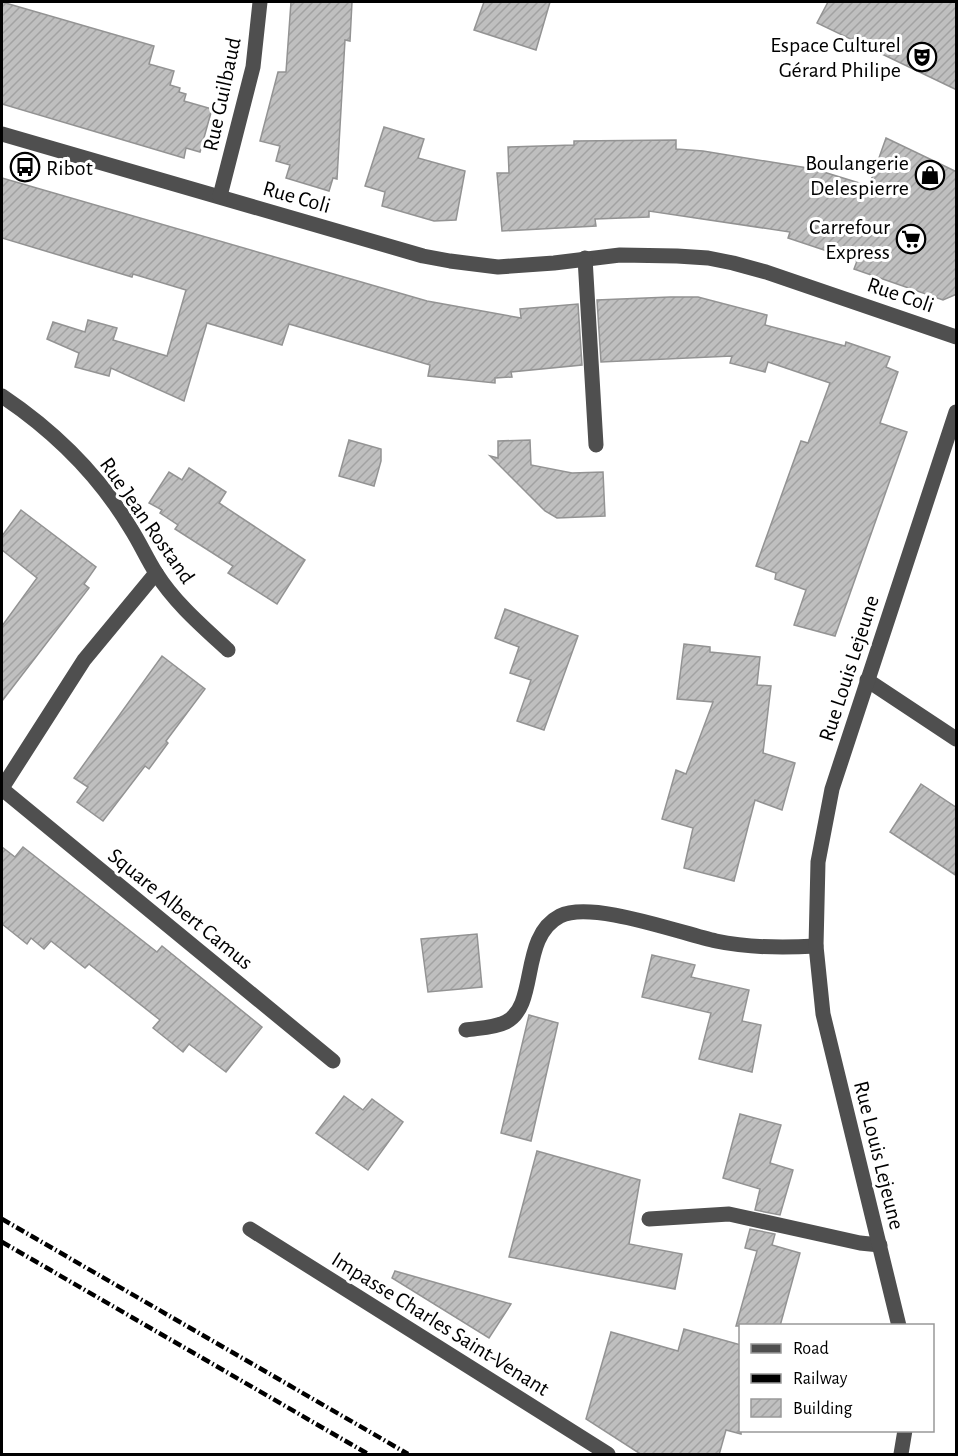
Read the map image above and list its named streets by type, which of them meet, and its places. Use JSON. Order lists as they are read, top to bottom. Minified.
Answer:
{"streets":{"street":["Rue Guilbaud","Rue Coli","Rue Jean Rostand","Rue Louis Lejeune","Square Albert Camus","Impasse Charles Saint-Venant"]},"crossings":[["Rue Guilbaud","Rue Coli"],["Rue Jean Rostand","Square Albert Camus"]],"places":{"theatre":["Espace Culturel Gérard Philipe"],"bus stop":["Ribot"],"shop":["Boulangerie Delespierre"],"supermarket":["Carrefour Express"]},"legend":["Road","Railway","Building"]}
